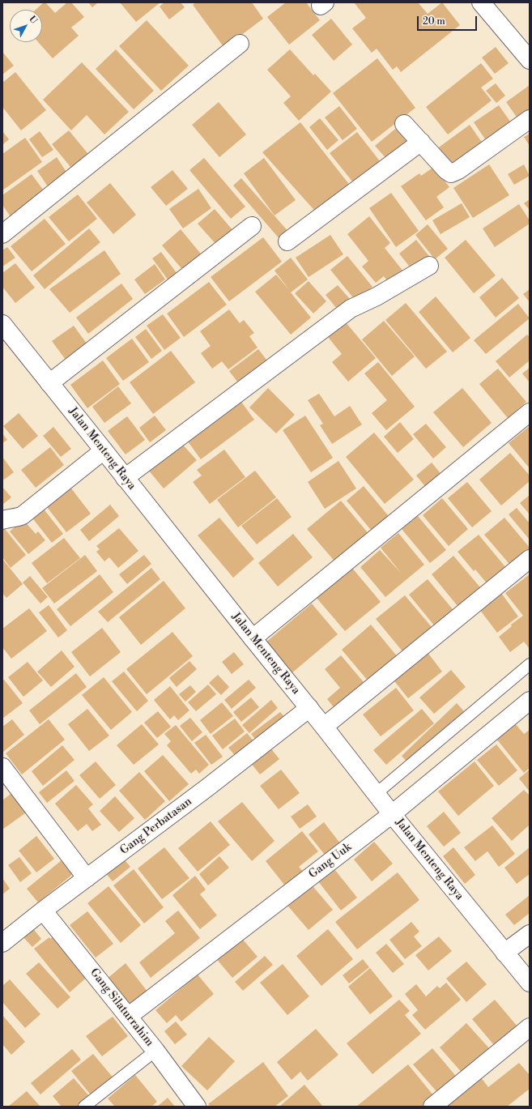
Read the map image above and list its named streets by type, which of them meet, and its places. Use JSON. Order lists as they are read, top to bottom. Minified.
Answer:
{"streets":{"street":["Jalan Menteng Raya","Gang Perbatasan","Gang Uuk","Gang Silaturrahim"]},"crossings":[["Jalan Menteng Raya","Gang Perbatasan"],["Jalan Menteng Raya","Gang Uuk"],["Gang Perbatasan","Gang Silaturrahim"],["Gang Uuk","Gang Silaturrahim"]],"scale_bar":"20 m","north":"top right"}
